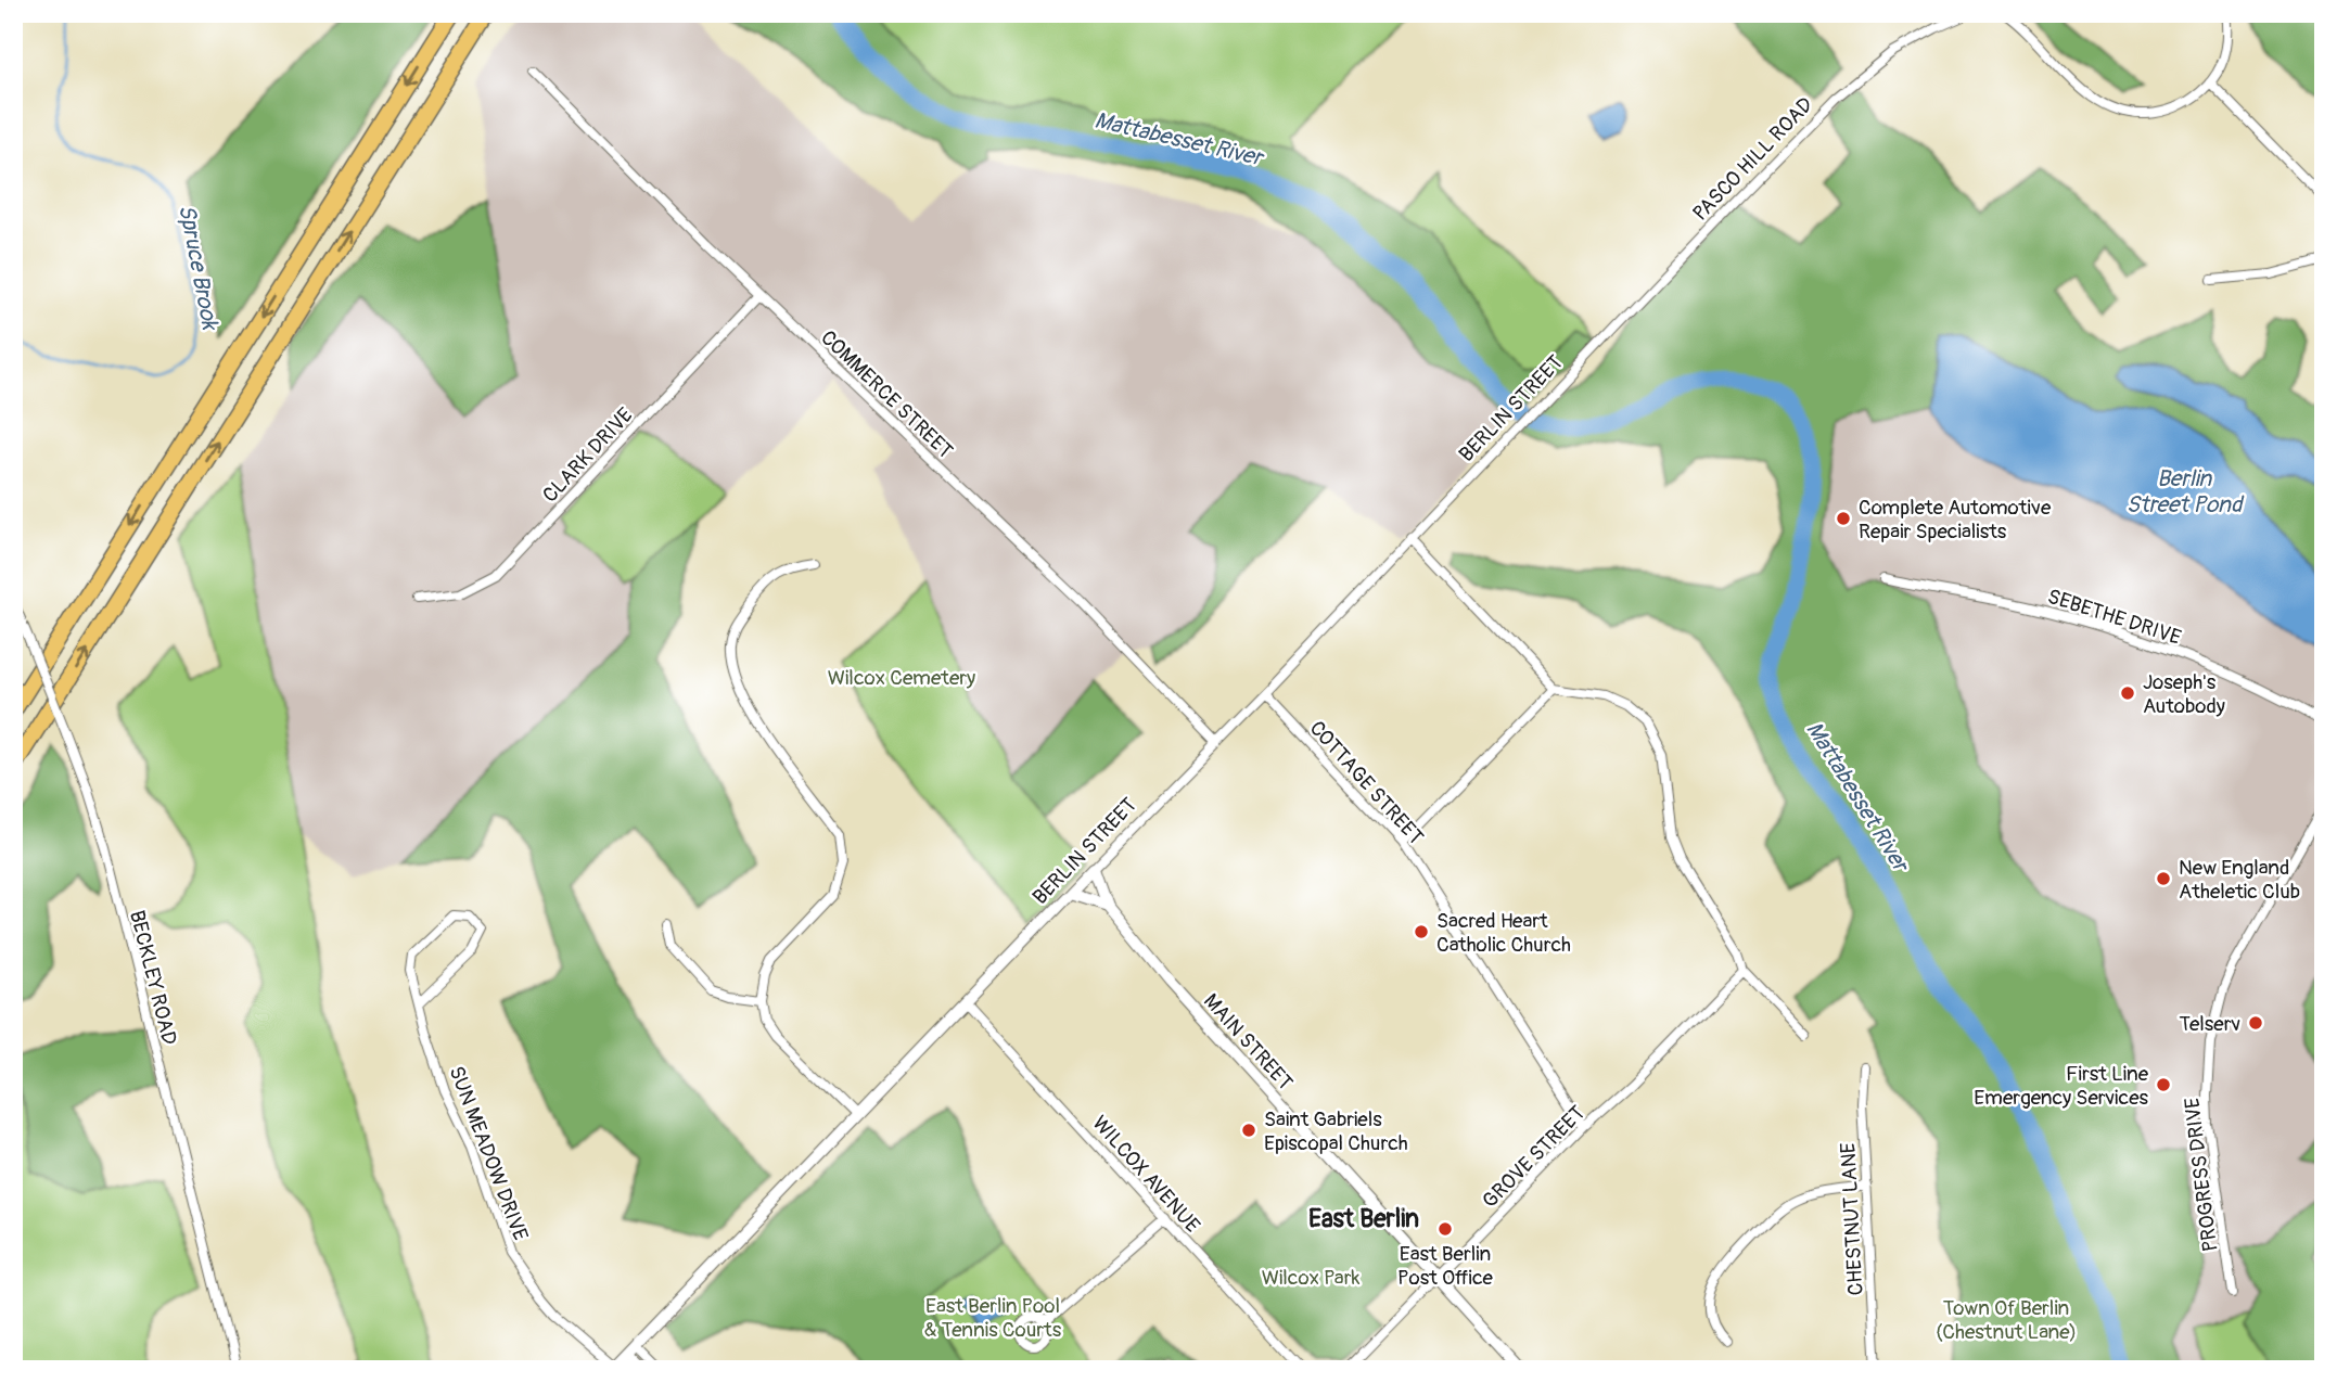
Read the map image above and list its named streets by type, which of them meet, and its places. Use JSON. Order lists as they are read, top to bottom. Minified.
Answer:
{"streets":{"street":["PASCO HILL ROAD","COMMERCE STREET","BERLIN STREET","CLARK DRIVE","SEBETHE DRIVE","COTTAGE STREET","BECKLEY ROAD","MAIN STREET","SUN MEADOW DRIVE","GROVE STREET","WILCOX AVENUE","PROGRESS DRIVE","CHESTNUT LANE"]},"crossings":[["PASCO HILL ROAD","BERLIN STREET"],["COMMERCE STREET","BERLIN STREET"],["COMMERCE STREET","CLARK DRIVE"],["BERLIN STREET","COTTAGE STREET"],["BERLIN STREET","MAIN STREET"],["BERLIN STREET","SUN MEADOW DRIVE"],["BERLIN STREET","WILCOX AVENUE"],["COTTAGE STREET","GROVE STREET"],["MAIN STREET","GROVE STREET"]],"districts":["East Berlin"],"water":["Mattabesset River","Spruce Brook","Berlin Street Pond"],"parks":["Wilcox Cemetery","Wilcox Park","East Berlin Pool & Tennis Courts","Town Of Berlin (Chestnut Lane)"],"places":["Complete Automotive Repair Specialists","Joseph's Autobody","New England Atheletic Club","Sacred Heart Catholic Church","Telserv","First Line Emergency Services","Saint Gabriels Episcopal Church","East Berlin Post Office"]}
